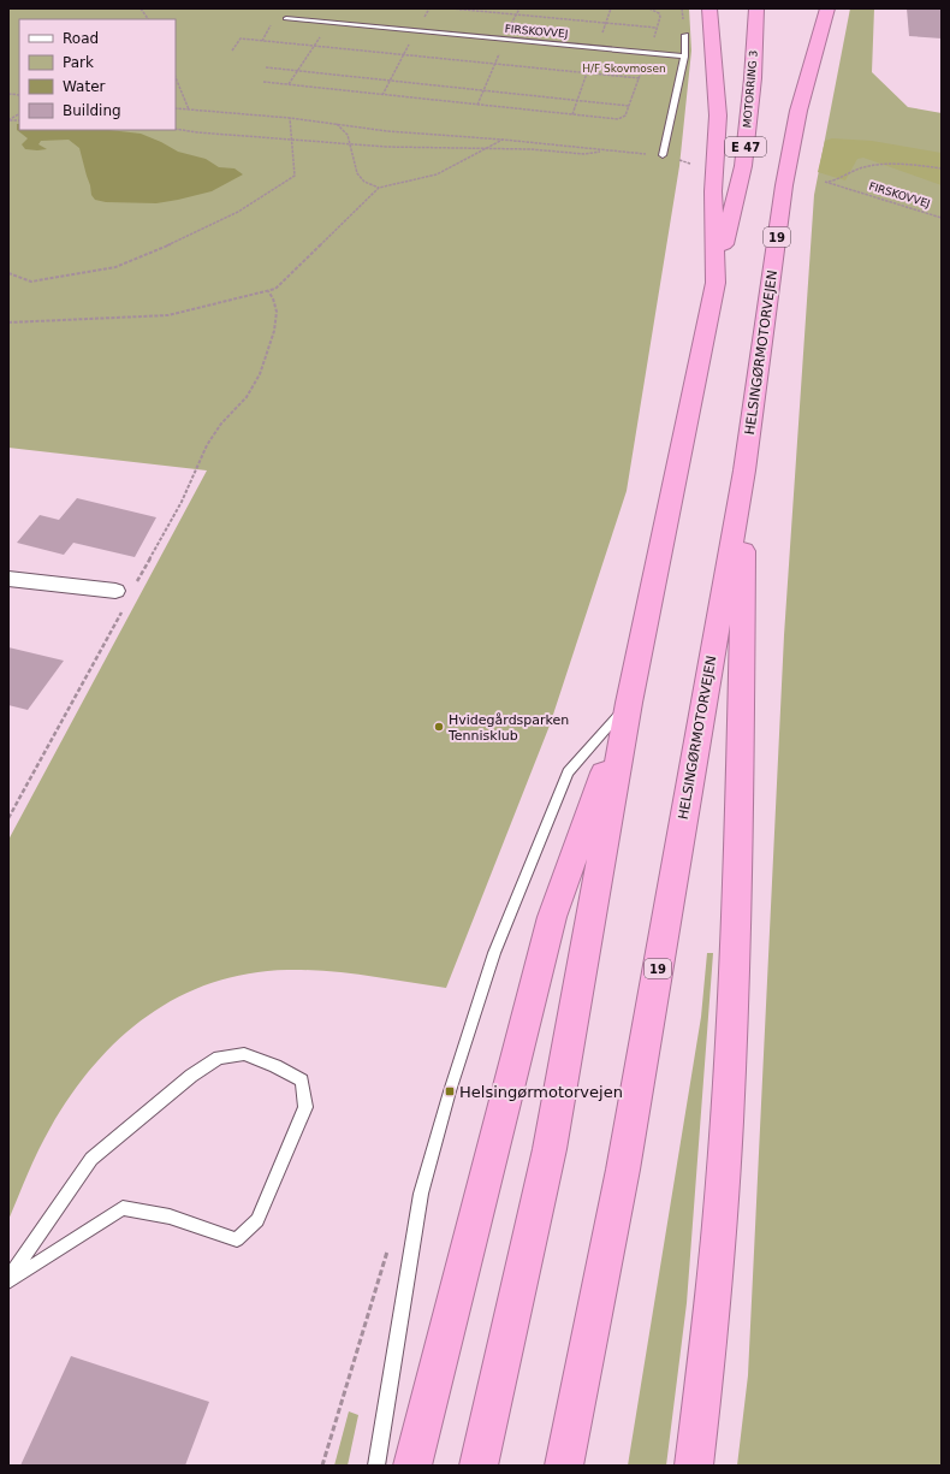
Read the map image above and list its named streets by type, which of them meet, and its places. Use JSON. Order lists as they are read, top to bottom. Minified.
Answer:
{"streets":{"highway":["MOTORRING 3","E 47","19","HELSINGØRMOTORVEJEN"],"lane":["FIRSKOVVEJ"]},"parks":["H/F Skovmosen"],"places":{"other":["Hvidegårdsparken Tennisklub"],"transit":["Helsingørmotorvejen"]},"legend":["Road","Park","Water","Building"]}
